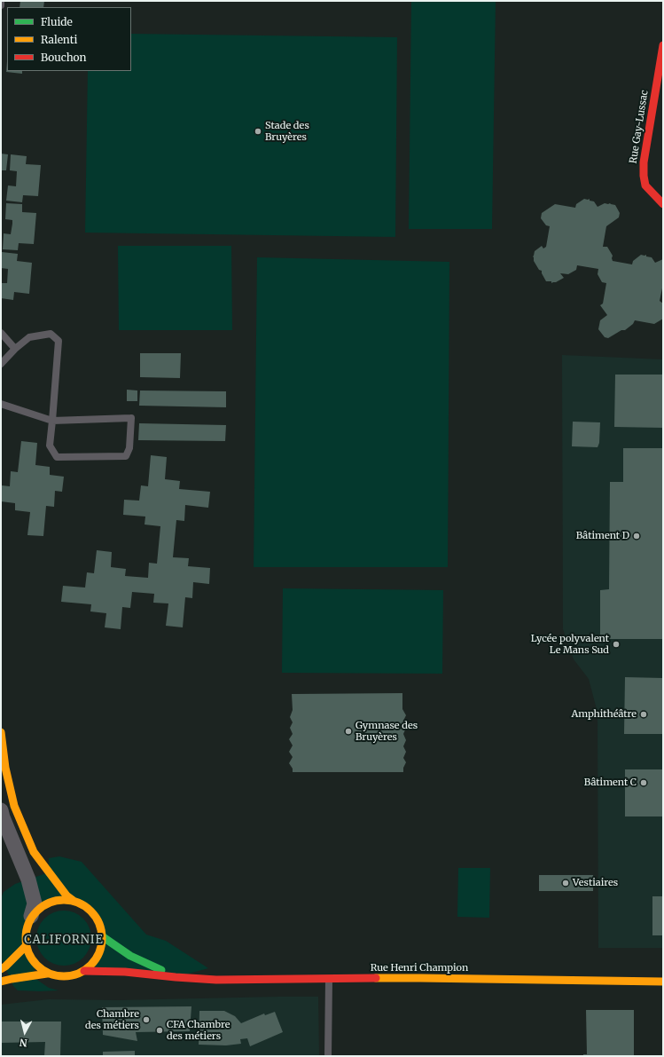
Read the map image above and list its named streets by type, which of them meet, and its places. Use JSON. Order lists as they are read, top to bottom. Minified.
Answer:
{"streets":{"street":["Rue Gay-Lussac","Rue Henri Champion"]},"districts":["CALIFORNIE"],"places":["Stade des Bruyères","Bâtiment D","Lycée polyvalent Le Mans Sud","Amphithéâtre","Gymnase des Bruyères","Bâtiment C","Vestiaires","Chambre des métiers","CFA Chambre des métiers"],"legend":["Fluide","Ralenti","Bouchon"],"north":"bottom"}
